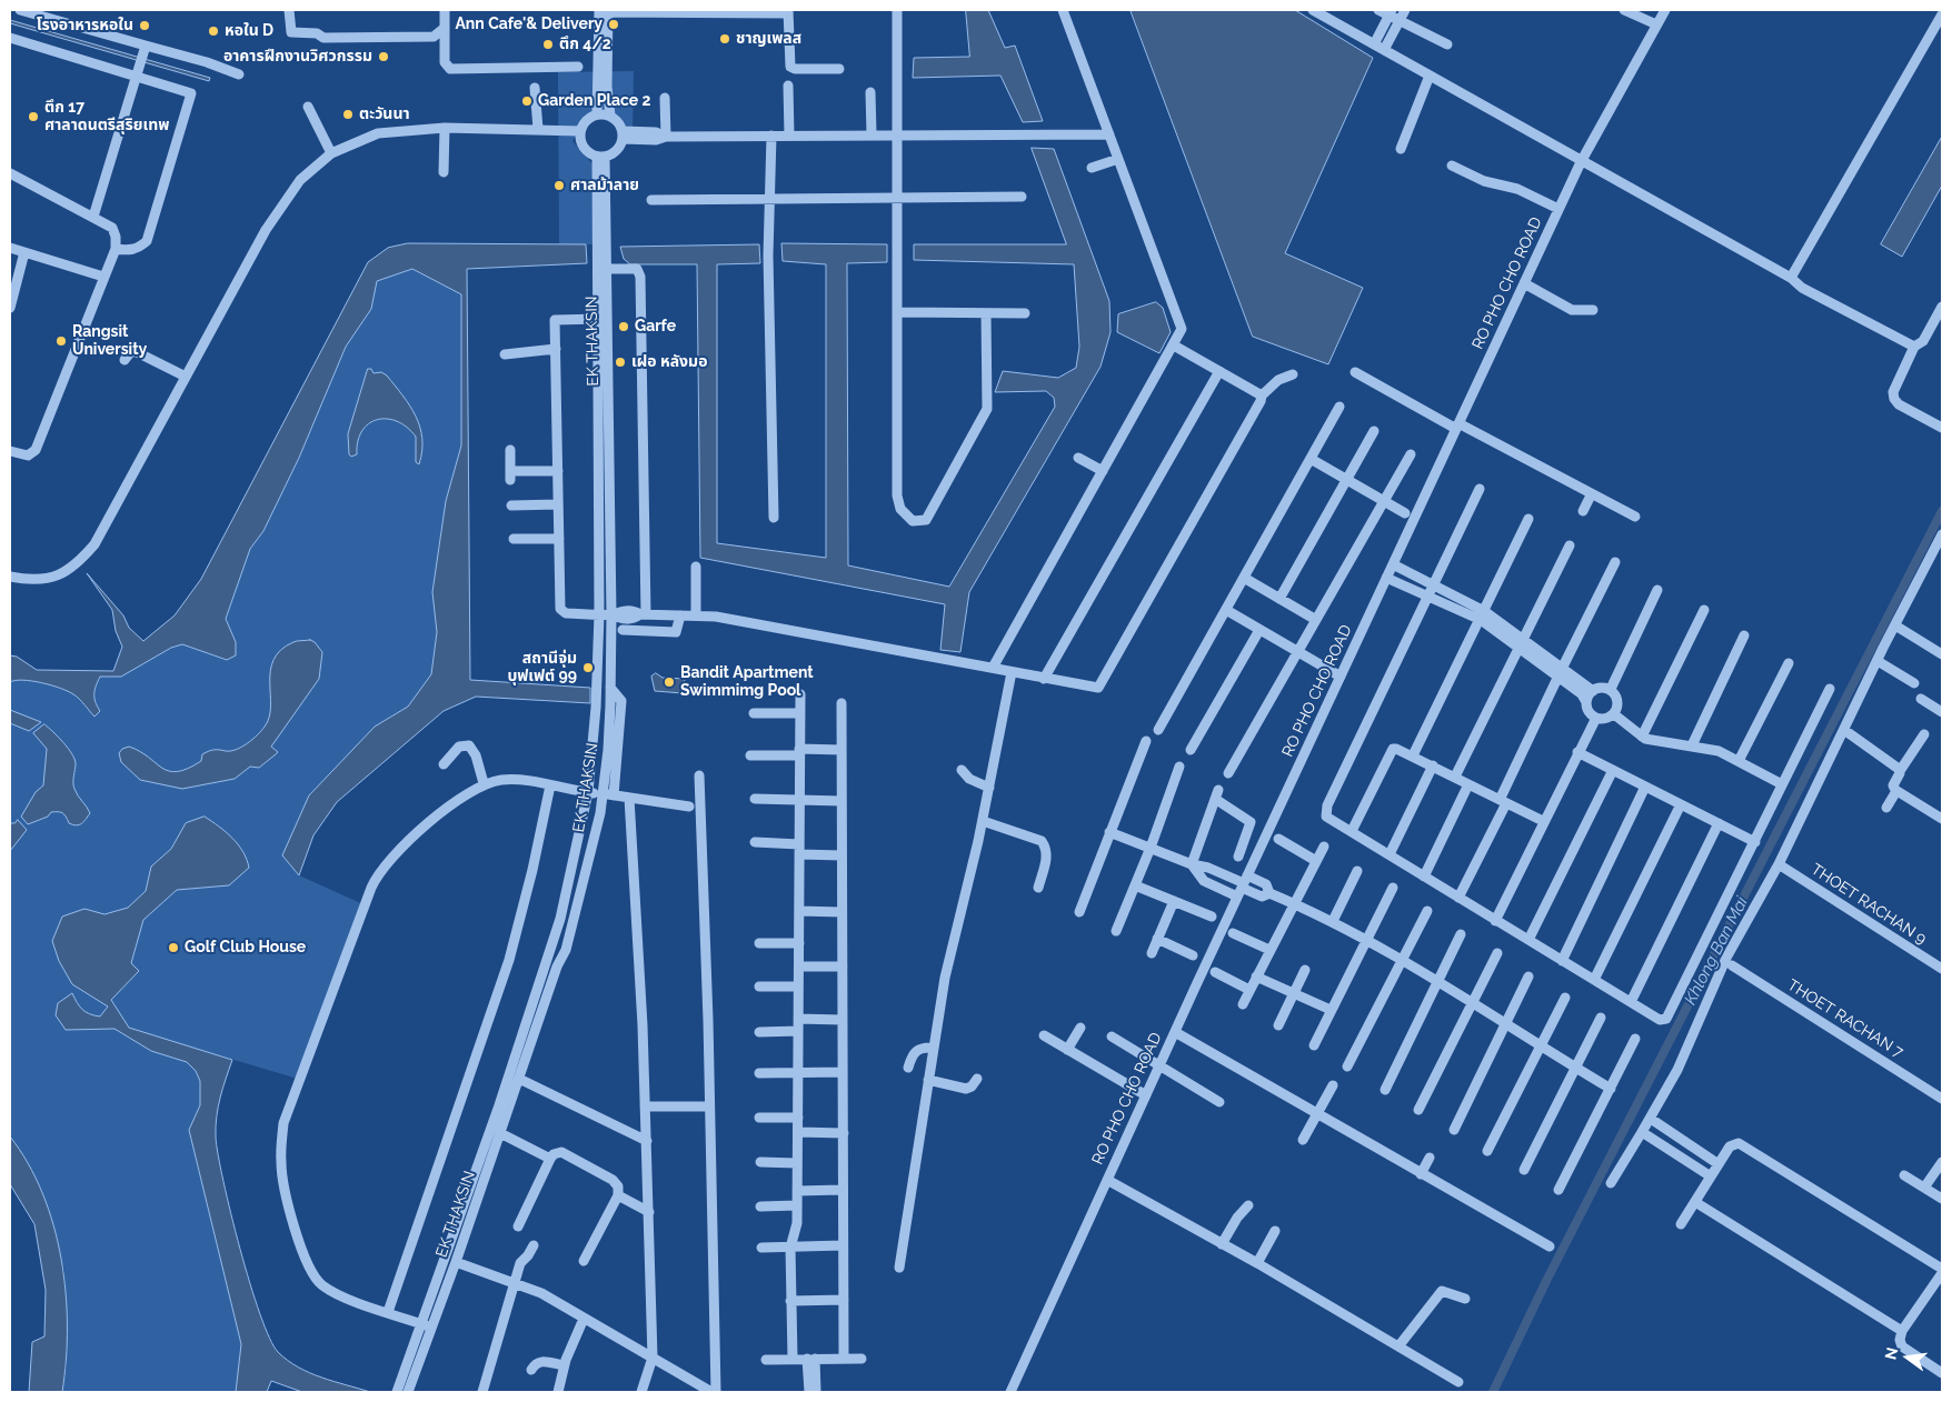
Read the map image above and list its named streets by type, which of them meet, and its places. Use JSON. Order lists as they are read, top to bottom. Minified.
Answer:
{"streets":{"street":["RO PHO CHO ROAD","EK THAKSIN","THOET RACHAN 9","THOET RACHAN 7"]},"water":["Khlong Ban Mai"],"places":["Ann Cafe'& Delivery","โรงอาหารหอใน","หอใน D","ชาญเพลส","ตึก 4/2","อาคารฝึกงานวิศวกรรม","Garden Place 2","ตะวันนา","ตึก 17 ศาลาดนตรีสุริยเทพ","ศาลม้าลาย","Garfe","Rangsit University","เฝอ หลังมอ","สถานีจุ่ม บุฟเฟต์ 99","Bandit Apartment Swimmimg Pool","Golf Club House"],"north":"left"}
